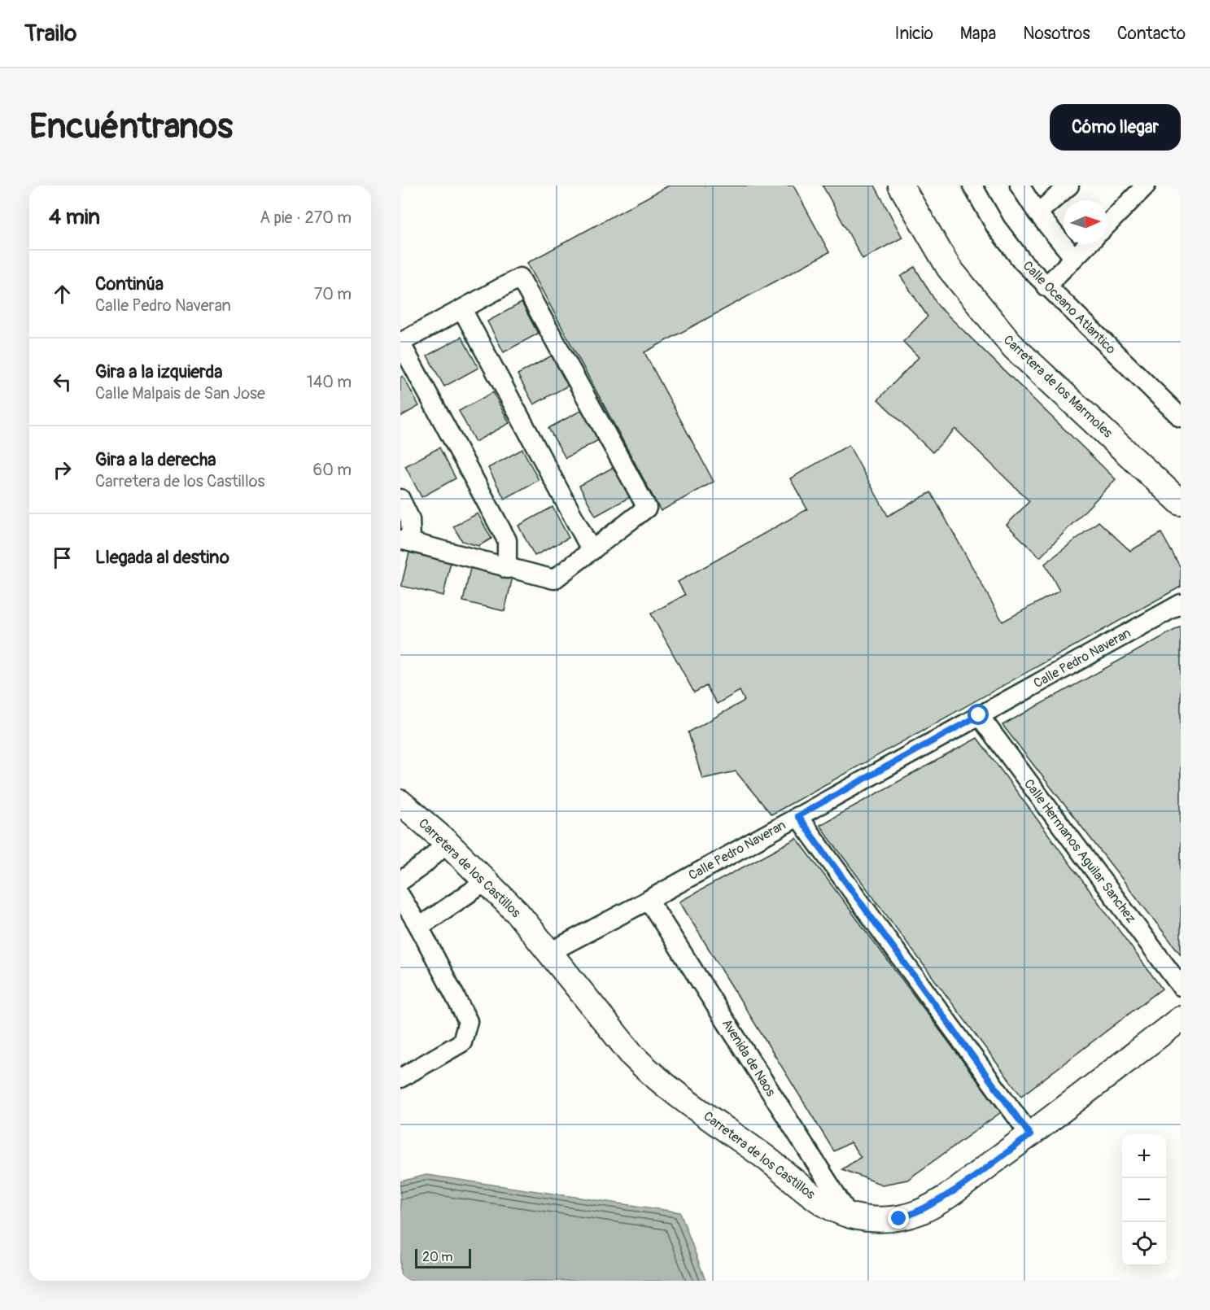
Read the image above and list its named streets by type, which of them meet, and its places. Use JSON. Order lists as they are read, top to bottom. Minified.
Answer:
{"streets":{"main road":["Carretera de los Marmoles","Carretera de los Castillos"],"street":["Calle Oceano Atlantico","Calle Pedro Naveran","Calle Hermanos Aguilar Sanchez","Avenida de Naos"]},"crossings":[["Calle Pedro Naveran","Calle Hermanos Aguilar Sanchez"],["Calle Pedro Naveran","Carretera de los Castillos"],["Calle Pedro Naveran","Avenida de Naos"],["Carretera de los Castillos","Avenida de Naos"]],"scale_bar":"20 m","north":"right","page":{"header":"Trailo","nav":["Inicio","Mapa","Nosotros","Contacto"],"buttons":"Cómo llegar","title":"Encuéntranos","heading":["4 min","A pie · 270 m"],"list":[["Continúa","Calle Pedro Naveran","70 m"],["Gira a la izquierda","Calle Malpais de San Jose","140 m"],["Gira a la derecha","Carretera de los Castillos","60 m"],"Llegada al destino"],"map_buttons":["+","−"],"scale":"20 m"}}
